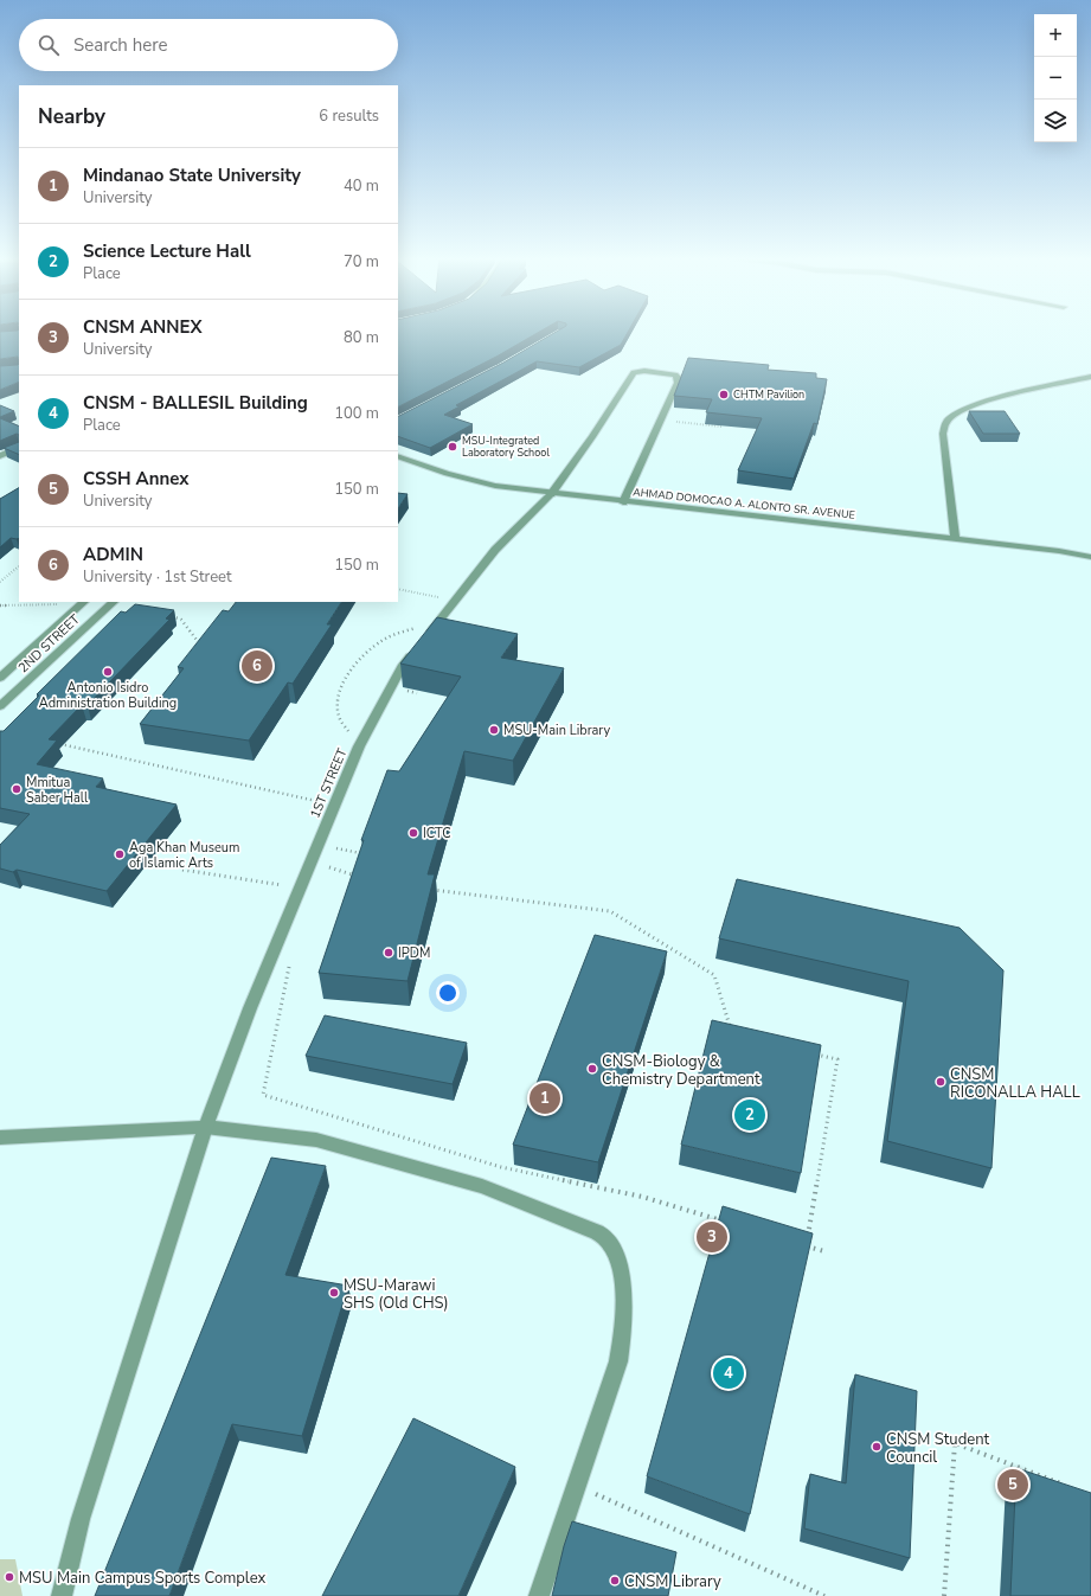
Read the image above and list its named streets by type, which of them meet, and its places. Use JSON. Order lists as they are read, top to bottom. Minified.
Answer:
{"streets":{"street":["AHMAD DOMOCAO A. ALONTO SR. AVENUE","2ND STREET","1ST STREET"]},"crossings":[["AHMAD DOMOCAO A. ALONTO SR. AVENUE","1ST STREET"]],"places":["CHTM Pavilion","MSU-Integrated Laboratory School","Antonio Isidro Administration Building","MSU-Main Library","Mmitua Saber Hall","ICTC","Aga Khan Museum of Islamic Arts","IPDM","CNSM-Biology & Chemistry Department","CNSM RICONALLA HALL","MSU-Marawi SHS (Old CHS)","CNSM Student Council","MSU Main Campus Sports Complex","CNSM Library"],"page":{"map_buttons":["+","−"],"search":"Search here","heading":["Nearby","6 results"],"list":[{"mark":"1","name":"Mindanao State University","note":"University","value":"40 m"},{"mark":"2","name":"Science Lecture Hall","note":"Place","value":"70 m"},{"mark":"3","name":"CNSM ANNEX","note":"University","value":"80 m"},{"mark":"4","name":"CNSM - BALLESIL Building","note":"Place","value":"100 m"},{"mark":"5","name":"CSSH Annex","note":"University","value":"150 m"},{"mark":"6","name":"ADMIN","note":"University · 1st Street","value":"150 m"}],"pins":["6","1","2","3","4","5"]}}
